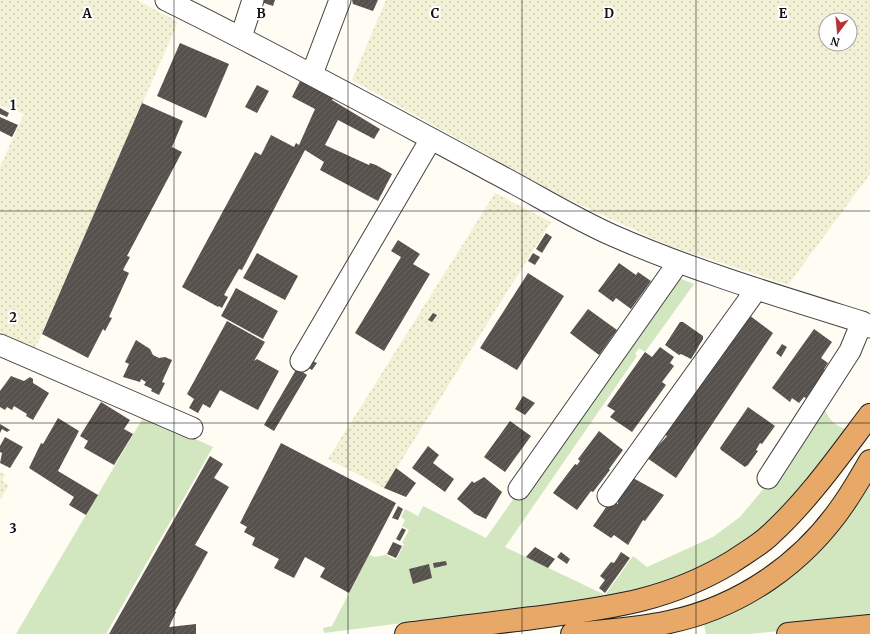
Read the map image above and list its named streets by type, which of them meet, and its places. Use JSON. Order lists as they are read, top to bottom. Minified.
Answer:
{"north":"bottom","grid":{"columns":["A","B","C","D","E"],"rows":["1","2","3"]}}
